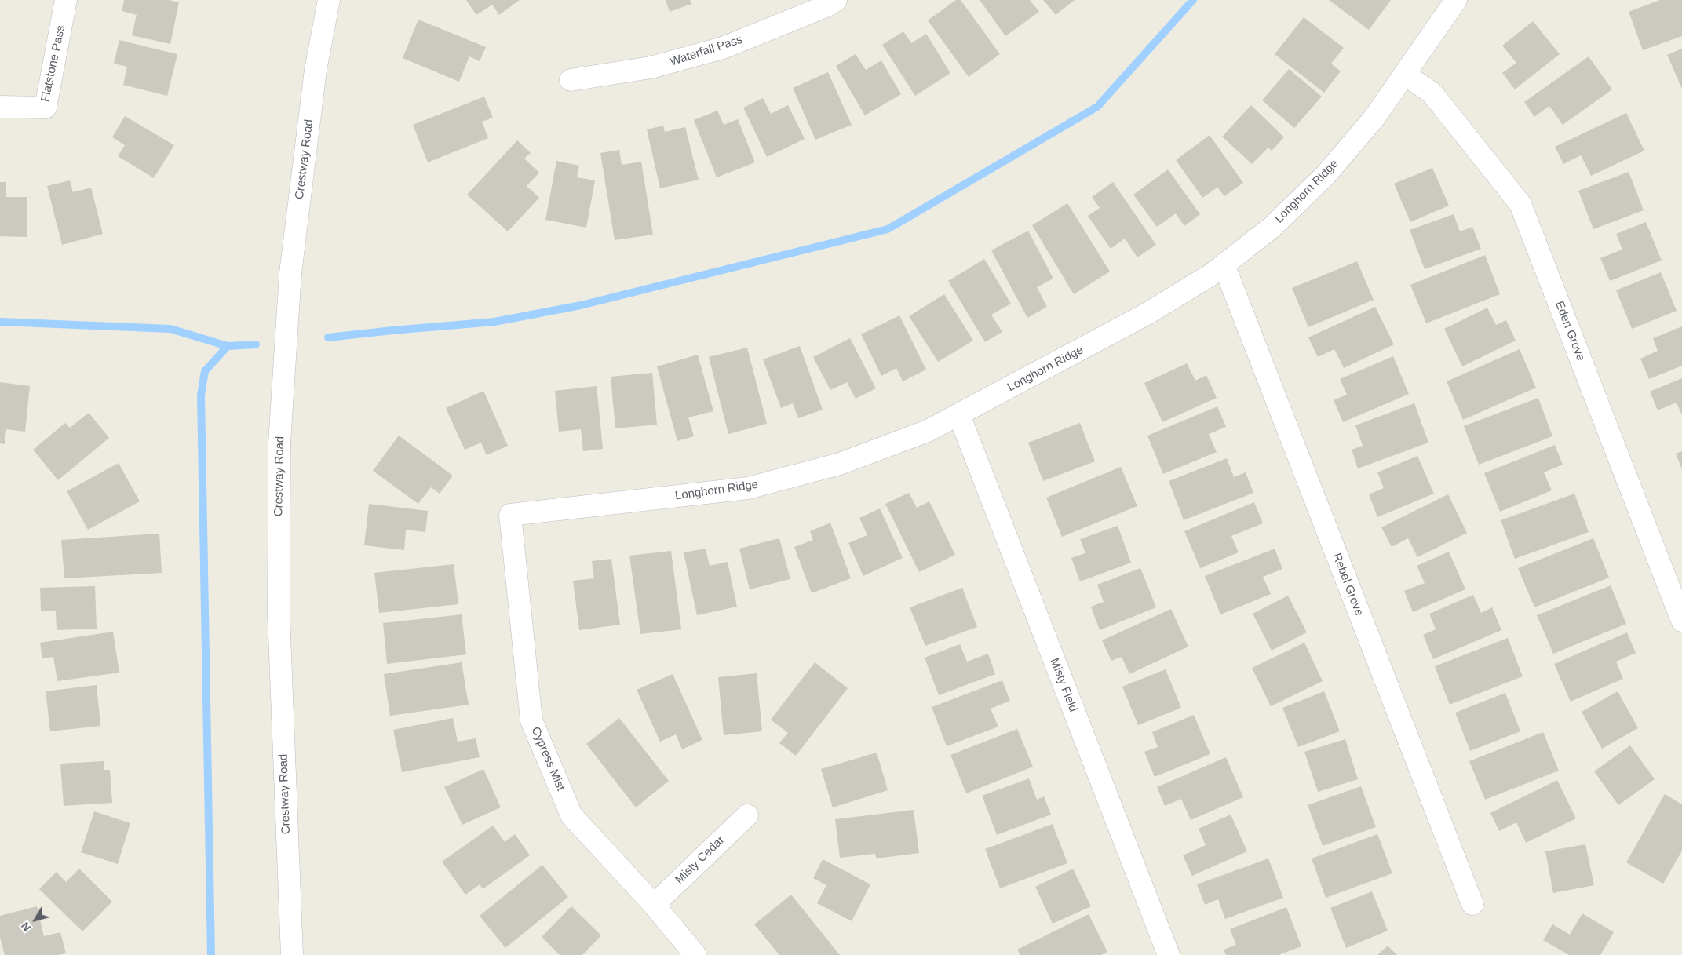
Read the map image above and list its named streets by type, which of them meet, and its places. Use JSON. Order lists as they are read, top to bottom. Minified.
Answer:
{"streets":{"street":["Waterfall Pass","Flatstone Pass","Crestway Road","Longhorn Ridge","Eden Grove","Rebel Grove","Misty Field","Cypress Mist","Misty Cedar"]},"crossings":[["Longhorn Ridge","Eden Grove"],["Longhorn Ridge","Rebel Grove"],["Longhorn Ridge","Misty Field"],["Longhorn Ridge","Cypress Mist"],["Cypress Mist","Misty Cedar"]],"north":"bottom left"}
